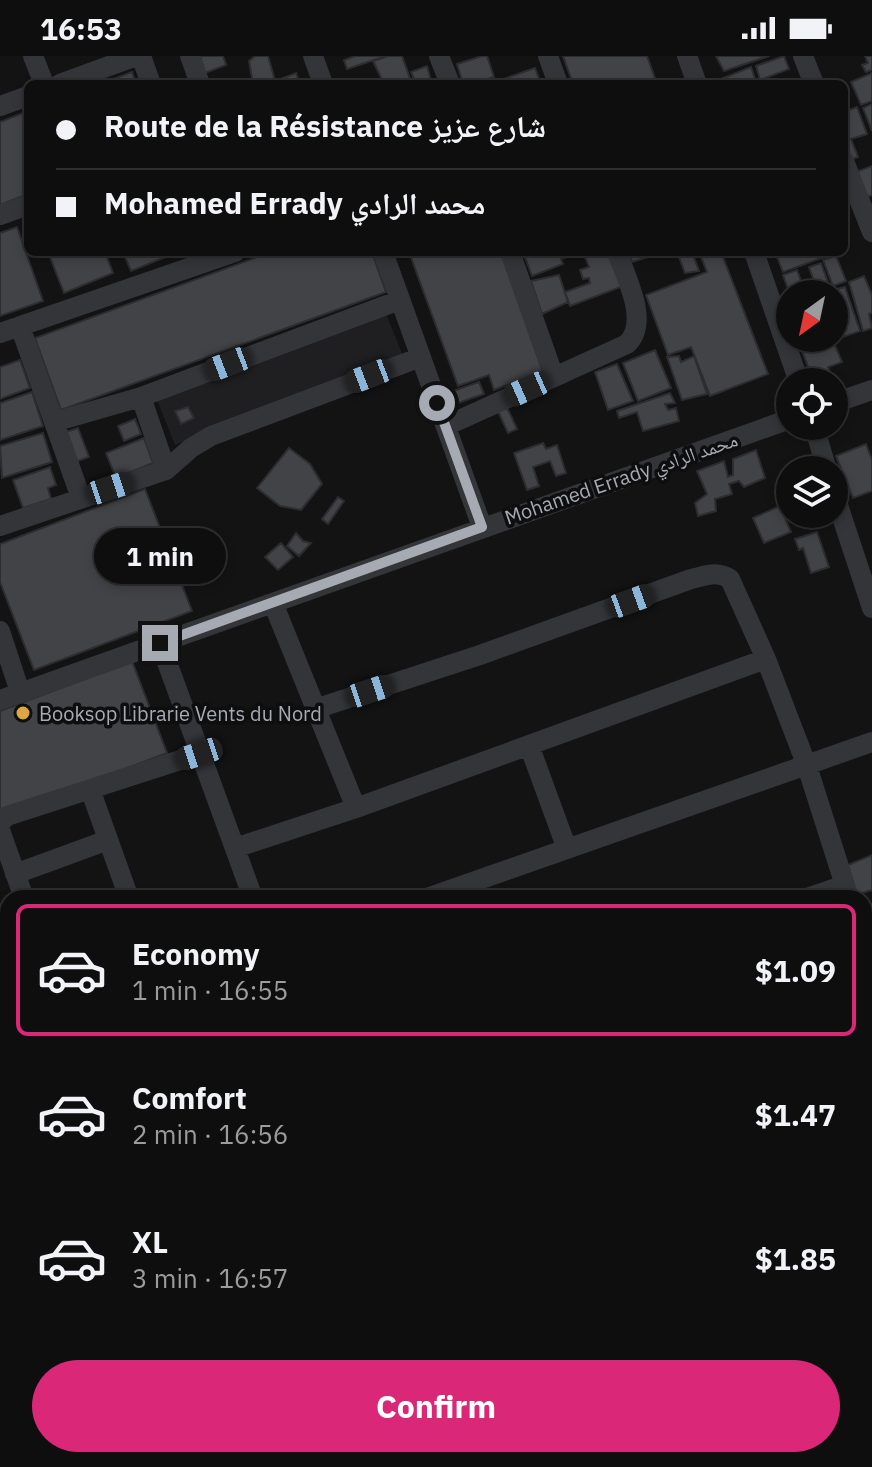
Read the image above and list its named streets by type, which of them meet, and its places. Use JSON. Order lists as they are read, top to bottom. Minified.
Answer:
{"streets":{"street":["Mohamed Errady محمد الرادي"]},"places":["Booksop Librarie Vents du Nord"],"north":"bottom left","page":{"status":"16:53","banner":["Route de la Résistance شارع عزيز","Mohamed Errady محمد الرادي"],"bubble":"1 min","list":[{"name":"Economy","note":"1 min · 16:55","value":"$1.09"},{"name":"Comfort","note":"2 min · 16:56","value":"$1.47"},{"name":"XL","note":"3 min · 16:57","value":"$1.85"}],"buttons":"Confirm"}}
